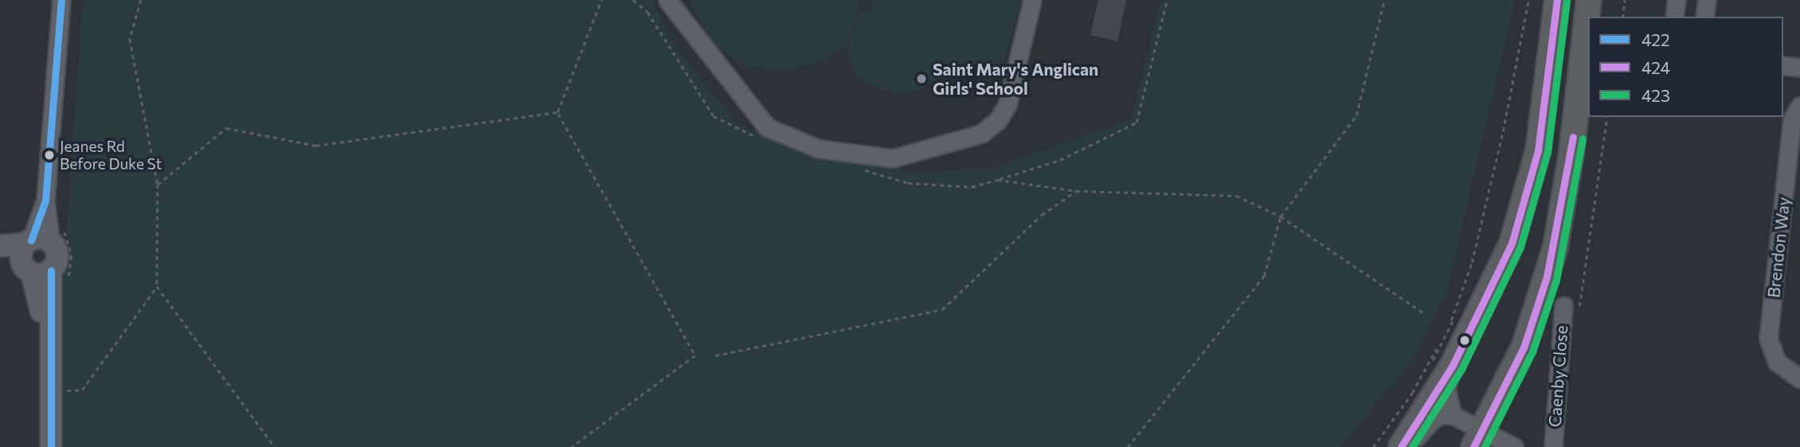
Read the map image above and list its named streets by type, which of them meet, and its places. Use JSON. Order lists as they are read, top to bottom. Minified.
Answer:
{"streets":{"street":["Brendon Way","Caenby Close"]},"places":["Saint Mary's Anglican Girls' School","Jeanes Rd Before Duke St"],"lines":["transit line 422","transit line 424","transit line 423"],"legend":["422","424","423"]}
